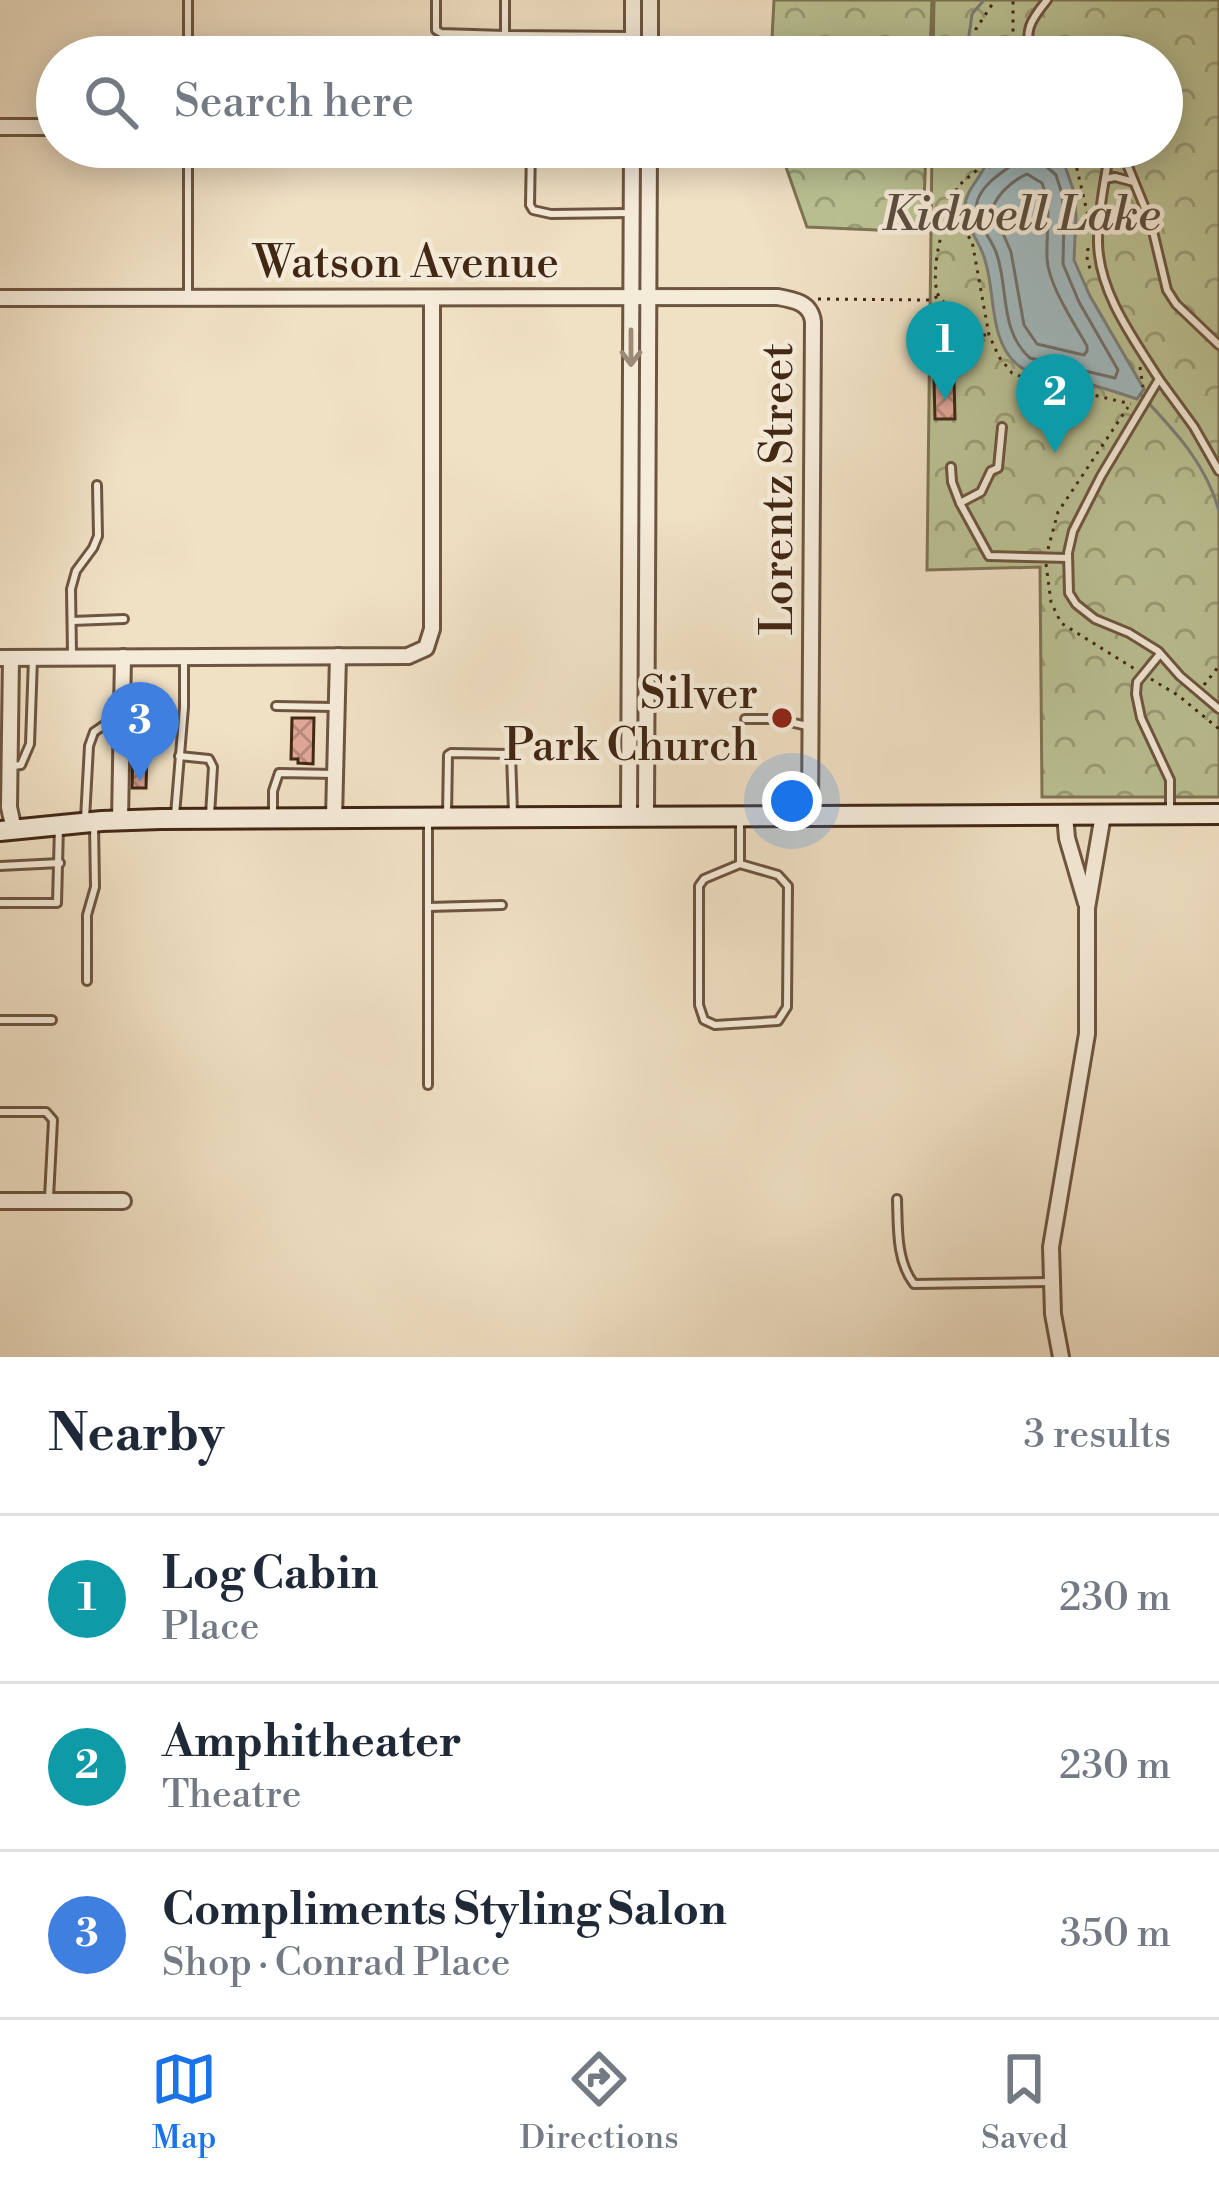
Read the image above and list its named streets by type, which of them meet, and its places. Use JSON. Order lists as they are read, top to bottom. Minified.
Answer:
{"streets":{"street":["Watson Avenue","Lorentz Street"]},"crossings":[["Watson Avenue","Lorentz Street"]],"water":["Kidwell Lake"],"places":["Silver Park Church"],"page":{"search":"Search here","pins":["1","2","3"],"heading":["Nearby","3 results"],"list":[{"mark":"1","name":"Log Cabin","note":"Place","value":"230 m"},{"mark":"2","name":"Amphitheater","note":"Theatre","value":"230 m"},{"mark":"3","name":"Compliments Styling Salon","note":"Shop · Conrad Place","value":"350 m"}],"nav":["Map","Directions","Saved"]}}
